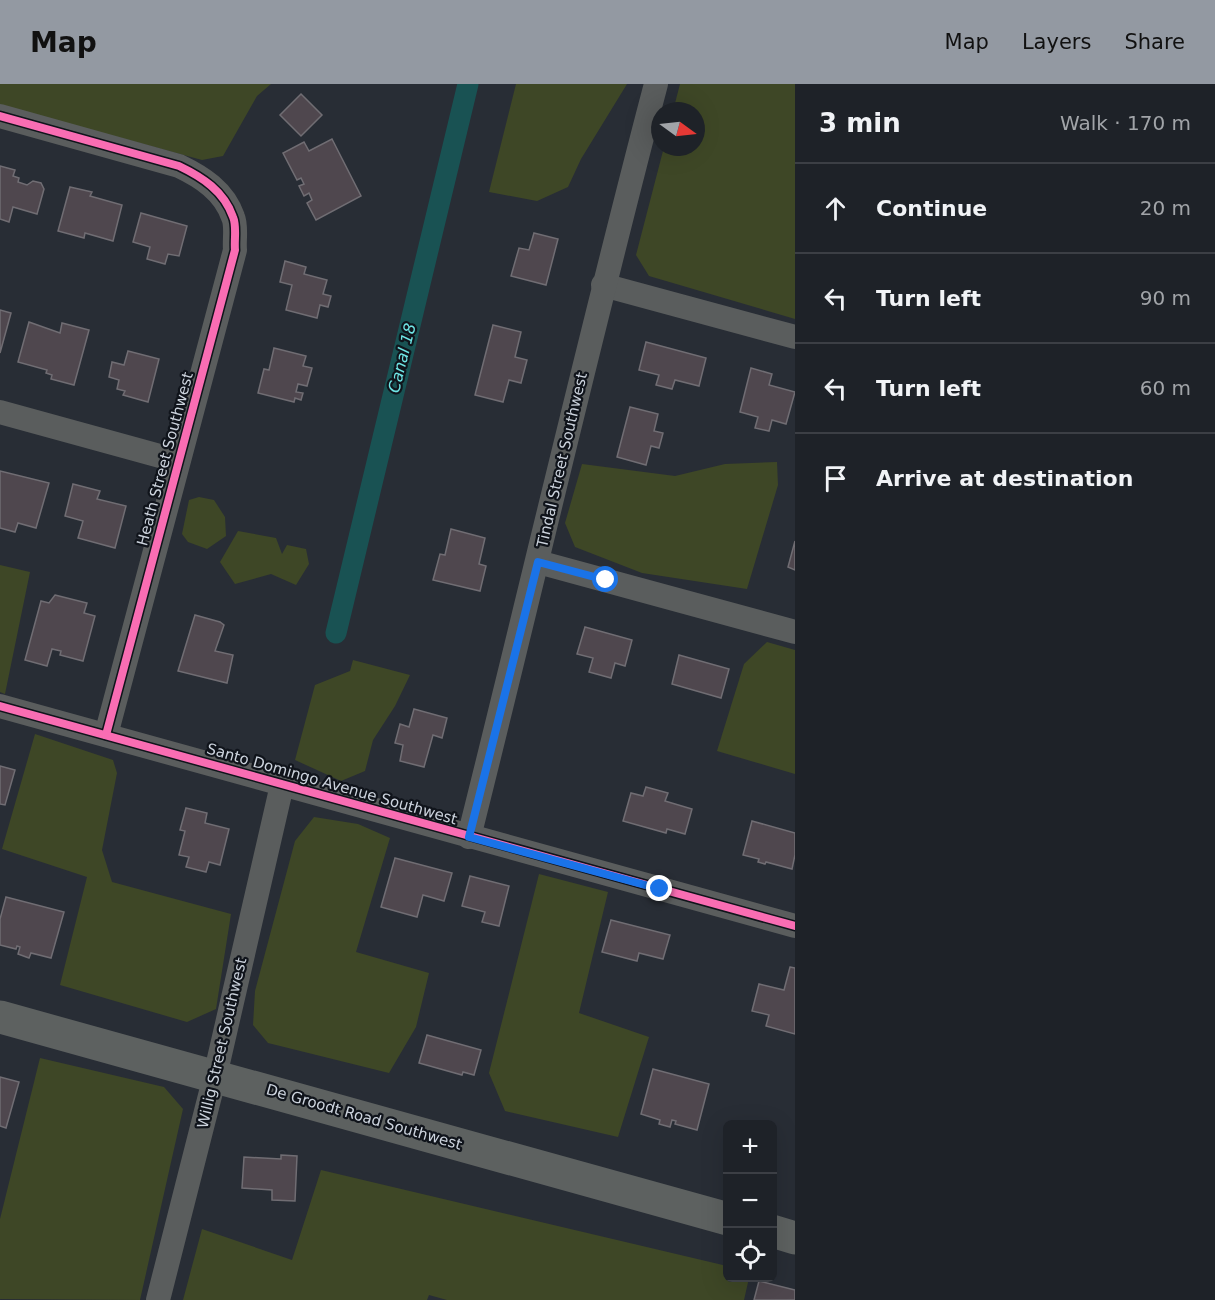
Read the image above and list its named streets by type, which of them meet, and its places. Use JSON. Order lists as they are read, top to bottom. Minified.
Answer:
{"streets":{"street":["Heath Street Southwest","Tindal Street Southwest","Santo Domingo Avenue Southwest","Willig Street Southwest","De Groodt Road Southwest"]},"crossings":[["Heath Street Southwest","Santo Domingo Avenue Southwest"],["Tindal Street Southwest","Santo Domingo Avenue Southwest"],["Santo Domingo Avenue Southwest","Willig Street Southwest"],["Willig Street Southwest","De Groodt Road Southwest"]],"water":["Canal 18"],"north":"right","page":{"header":"Map","nav":["Map","Layers","Share"],"heading":["3 min","Walk · 170 m"],"list":[["Continue","20 m"],["Turn left","90 m"],["Turn left","60 m"],"Arrive at destination"],"map_buttons":["+","−"]}}
